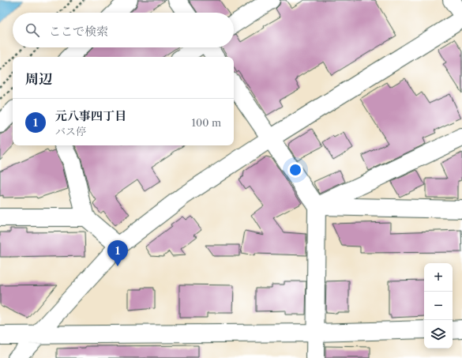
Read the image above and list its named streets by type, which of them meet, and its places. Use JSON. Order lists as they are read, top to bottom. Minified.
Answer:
{"page":{"search":"ここで検索","heading":"周辺","list":[{"mark":"1","name":"元八事四丁目","note":"バス停","value":"100 m"}],"pins":"1","map_buttons":["+","−"]}}
